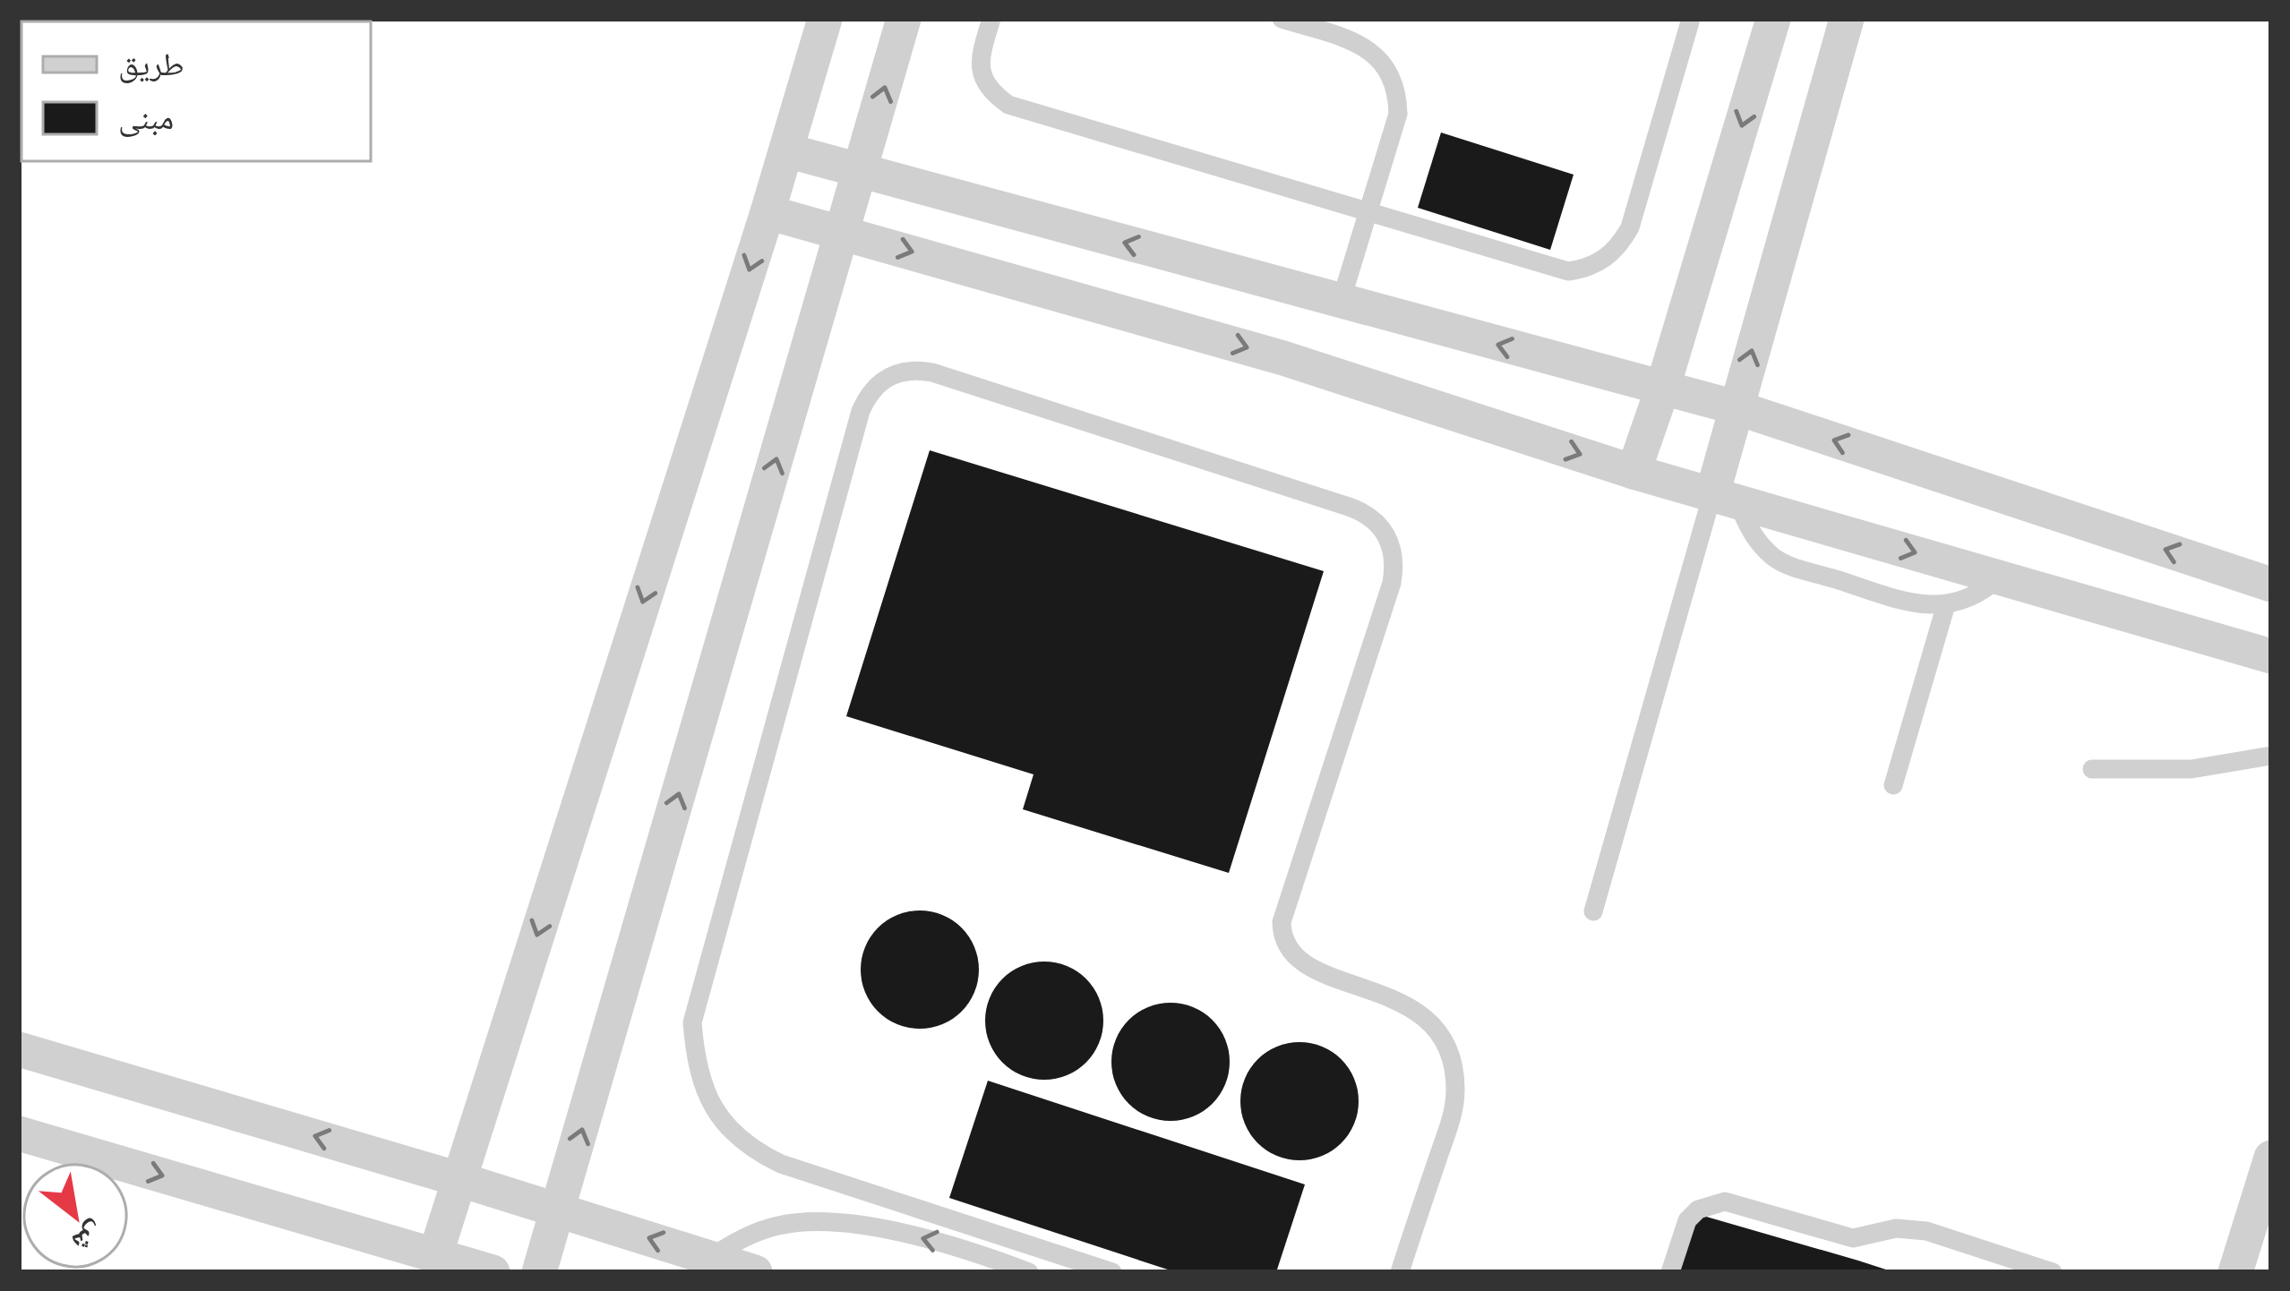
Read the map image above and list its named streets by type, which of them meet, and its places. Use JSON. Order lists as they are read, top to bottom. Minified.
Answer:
{"legend":["طريق","مبنى"],"north":"bottom right"}
